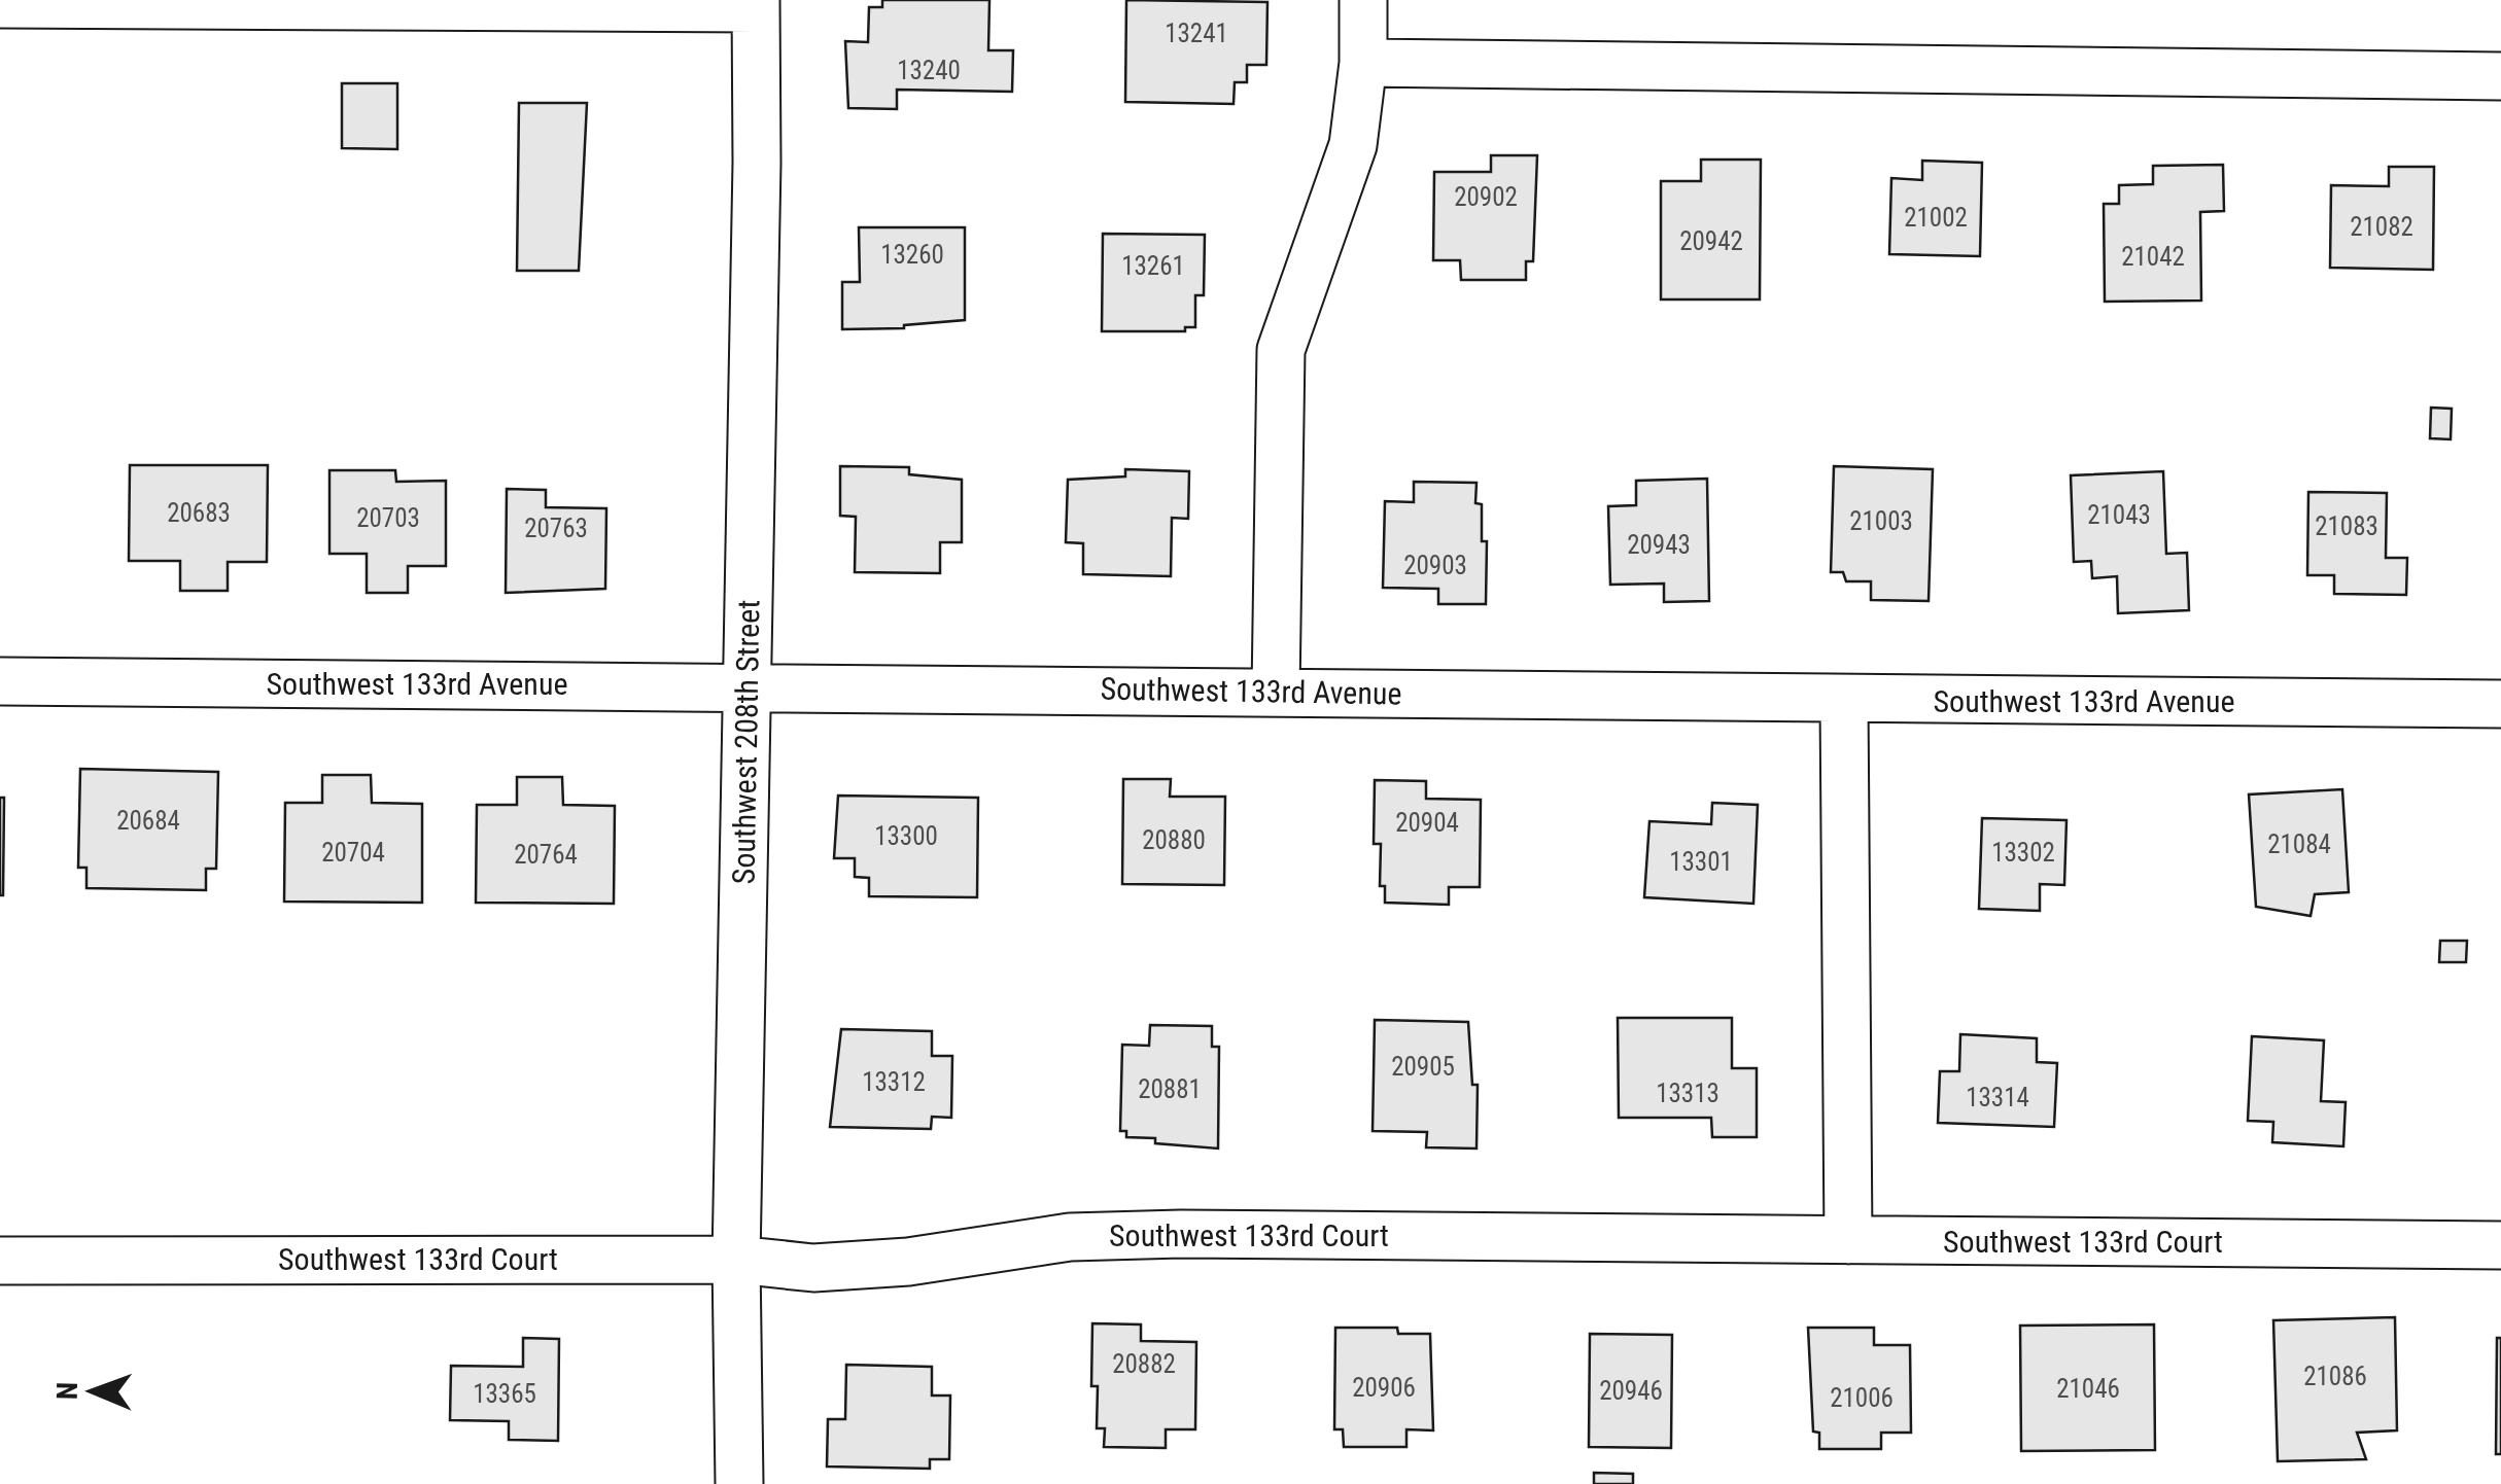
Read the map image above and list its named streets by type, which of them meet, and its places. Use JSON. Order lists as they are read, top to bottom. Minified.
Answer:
{"streets":{"street":["Southwest 133rd Avenue","Southwest 208th Street","Southwest 133rd Court"]},"crossings":[["Southwest 133rd Avenue","Southwest 208th Street"],["Southwest 208th Street","Southwest 133rd Court"]],"house_numbers":["13241","13240","20902","21002","21082","20942","13260","21042","13261","20683","21043","20703","21003","21083","20763","20943","20903","20684","20904","13300","20880","21084","20704","13302","20764","13301","20905","13312","20881","13313","13314","20882","21086","20906","21046","20946","13365","21006"],"north":"left"}
